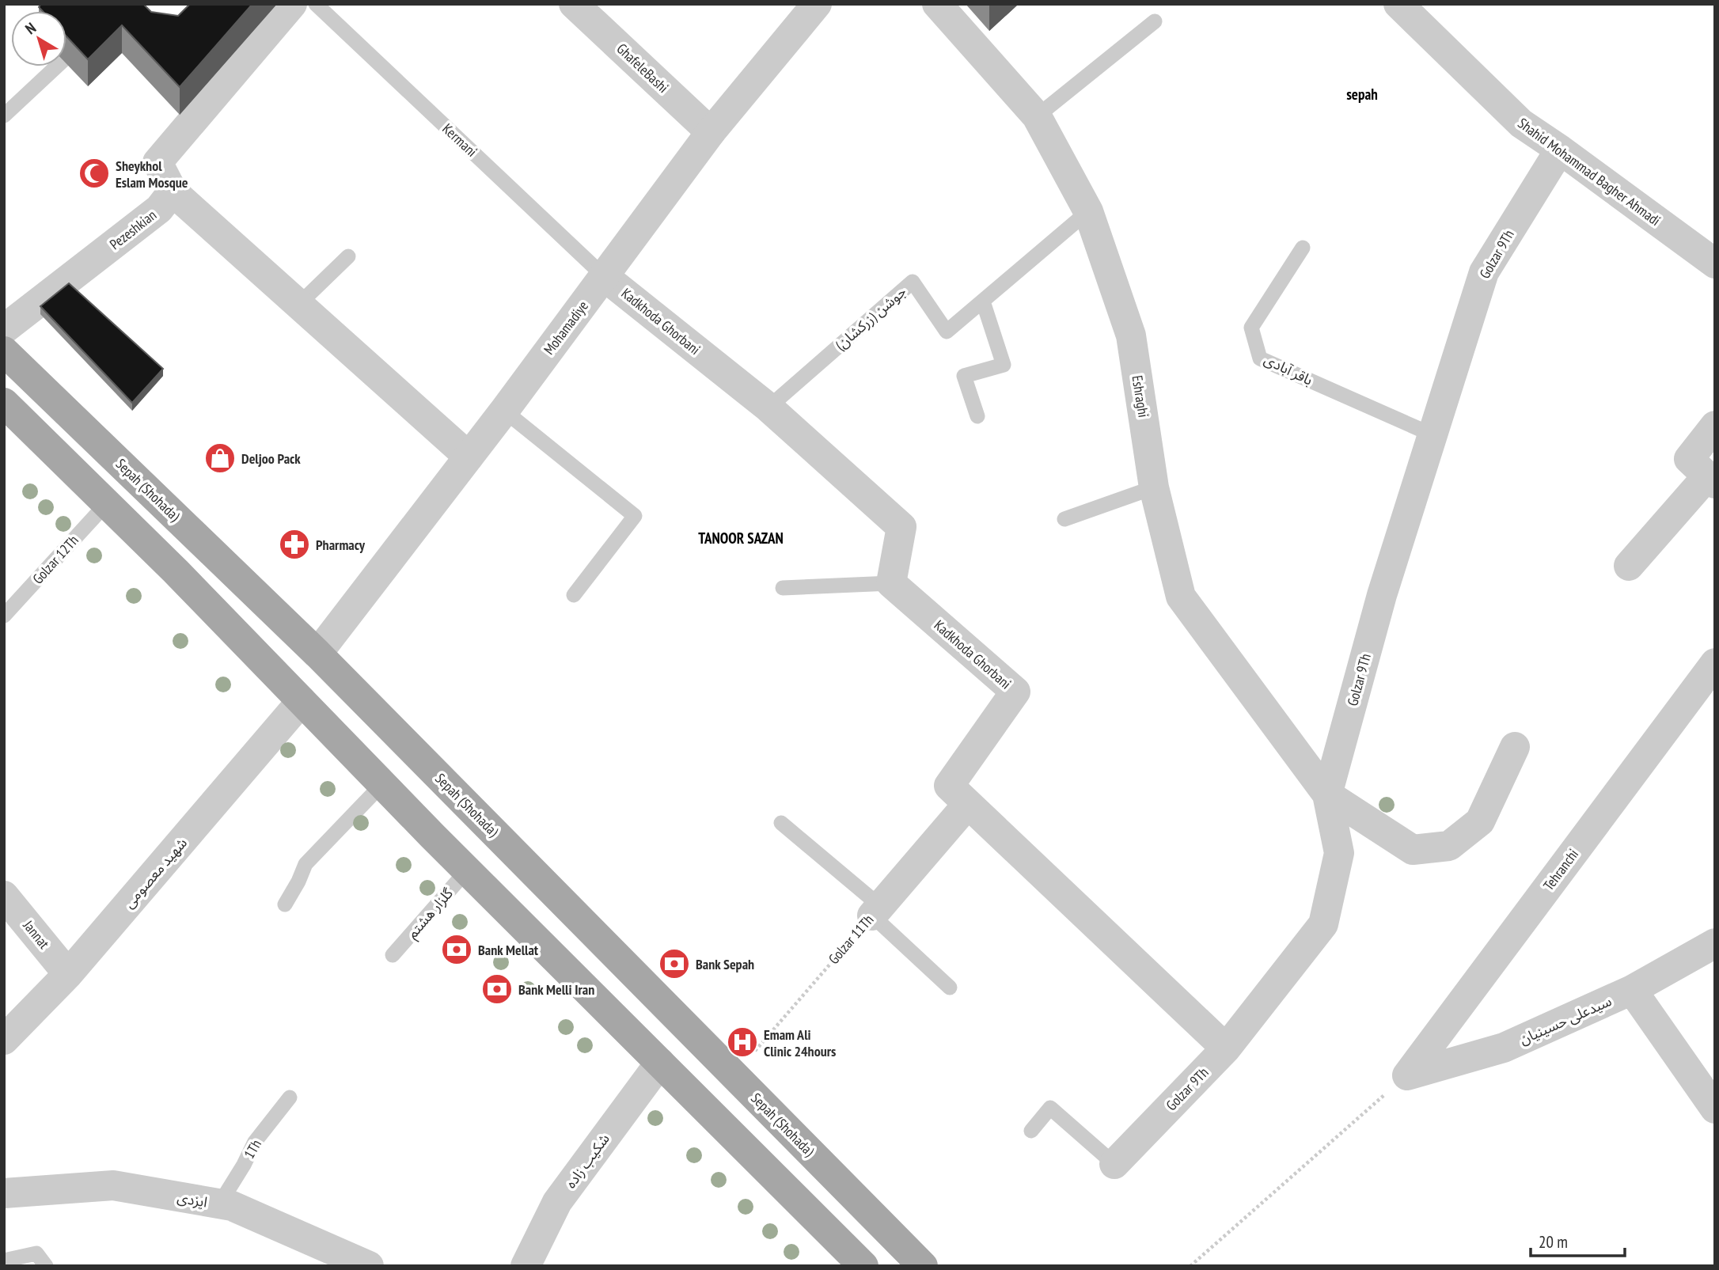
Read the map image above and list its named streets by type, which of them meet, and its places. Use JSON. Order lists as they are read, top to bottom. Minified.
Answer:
{"streets":{"main road":["Sepah (Shohada)"],"street":["GhafeleBashi","Shahid Mohammad Bagher Ahmadi","Pezeshkian","Golzar 9Th","Kadkhoda Ghorbani","Mohamadiye","Eshraghi","Tehranchi","شهید معصومی","Jannat","Golzar 11Th","سیدعلی حسینیان","شکیب زاده","ایزدی"],"lane":["Kermani","جوشن (زرکشان)","باقر آبادی","Golzar 12Th","گلزار هشتم","1Th"]},"crossings":[["GhafeleBashi","Mohamadiye"],["Kermani","Kadkhoda Ghorbani"],["Kermani","Mohamadiye"],["Shahid Mohammad Bagher Ahmadi","Golzar 9Th"],["Golzar 9Th","Kadkhoda Ghorbani"],["Golzar 9Th","باقر آبادی"],["Golzar 9Th","Eshraghi"],["جوشن (زرکشان)","Kadkhoda Ghorbani"],["جوشن (زرکشان)","Eshraghi"],["Kadkhoda Ghorbani","Mohamadiye"],["Kadkhoda Ghorbani","Golzar 11Th"],["Mohamadiye","Sepah (Shohada)"],["Sepah (Shohada)","Golzar 11Th"],["Tehranchi","سیدعلی حسینیان"],["شهید معصومی","Jannat"],["1Th","ایزدی"]],"districts":["sepah","TANOOR SAZAN"],"places":{"mosque":["Sheykhol Eslam Mosque"],"shop":["Deljoo Pack"],"pharmacy":["Pharmacy"],"bank":["Bank Mellat","Bank Sepah","Bank Melli Iran"],"hospital":["Emam Ali Clinic 24hours"]},"scale_bar":"20 m","north":"top left"}
